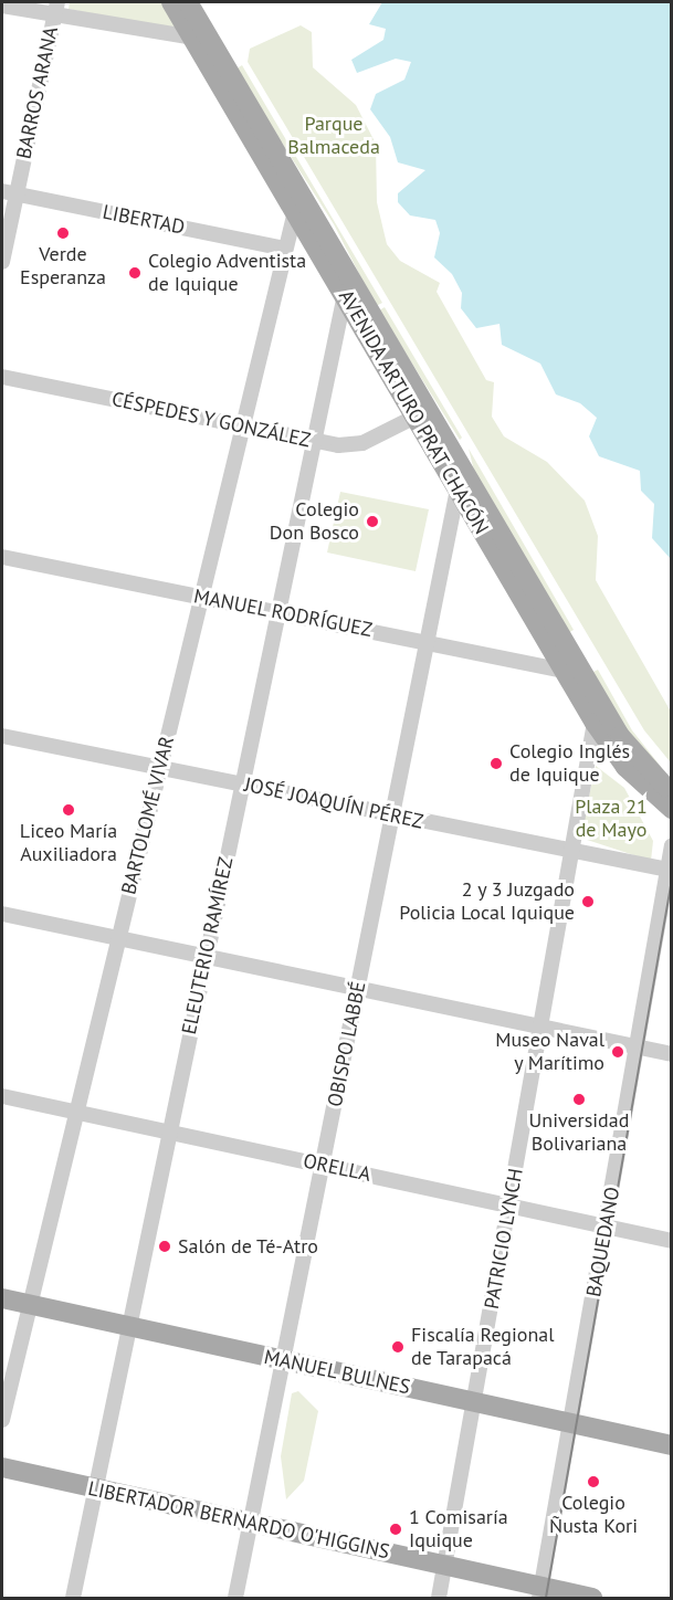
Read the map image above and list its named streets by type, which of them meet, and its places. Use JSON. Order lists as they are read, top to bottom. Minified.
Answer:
{"streets":{"main road":["AVENIDA ARTURO PRAT CHACÓN","MANUEL BULNES","LIBERTADOR BERNARDO O'HIGGINS"],"street":["BARROS ARANA","LIBERTAD","CÉSPEDES Y GONZÁLEZ","MANUEL RODRÍGUEZ","JOSÉ JOAQUÍN PÉREZ","BARTOLOMÉ VIVAR","ELEUTERIO RAMÍREZ","OBISPO LABBÉ","ORELLA","PATRICIO LYNCH","BAQUEDANO"]},"crossings":[["BARROS ARANA","LIBERTAD"],["LIBERTAD","BARTOLOMÉ VIVAR"],["AVENIDA ARTURO PRAT CHACÓN","CÉSPEDES Y GONZÁLEZ"],["AVENIDA ARTURO PRAT CHACÓN","MANUEL RODRÍGUEZ"],["AVENIDA ARTURO PRAT CHACÓN","BARTOLOMÉ VIVAR"],["AVENIDA ARTURO PRAT CHACÓN","ELEUTERIO RAMÍREZ"],["AVENIDA ARTURO PRAT CHACÓN","OBISPO LABBÉ"],["AVENIDA ARTURO PRAT CHACÓN","PATRICIO LYNCH"],["CÉSPEDES Y GONZÁLEZ","BARTOLOMÉ VIVAR"],["CÉSPEDES Y GONZÁLEZ","ELEUTERIO RAMÍREZ"],["MANUEL RODRÍGUEZ","BARTOLOMÉ VIVAR"],["MANUEL RODRÍGUEZ","ELEUTERIO RAMÍREZ"],["MANUEL RODRÍGUEZ","OBISPO LABBÉ"],["JOSÉ JOAQUÍN PÉREZ","BARTOLOMÉ VIVAR"],["JOSÉ JOAQUÍN PÉREZ","ELEUTERIO RAMÍREZ"],["JOSÉ JOAQUÍN PÉREZ","OBISPO LABBÉ"],["JOSÉ JOAQUÍN PÉREZ","PATRICIO LYNCH"],["JOSÉ JOAQUÍN PÉREZ","BAQUEDANO"],["BARTOLOMÉ VIVAR","ORELLA"],["BARTOLOMÉ VIVAR","MANUEL BULNES"],["ELEUTERIO RAMÍREZ","ORELLA"],["ELEUTERIO RAMÍREZ","MANUEL BULNES"],["ELEUTERIO RAMÍREZ","LIBERTADOR BERNARDO O'HIGGINS"],["OBISPO LABBÉ","ORELLA"],["OBISPO LABBÉ","MANUEL BULNES"],["OBISPO LABBÉ","LIBERTADOR BERNARDO O'HIGGINS"],["ORELLA","PATRICIO LYNCH"],["ORELLA","BAQUEDANO"],["PATRICIO LYNCH","MANUEL BULNES"],["PATRICIO LYNCH","LIBERTADOR BERNARDO O'HIGGINS"],["BAQUEDANO","MANUEL BULNES"],["BAQUEDANO","LIBERTADOR BERNARDO O'HIGGINS"]],"parks":["Parque Balmaceda","Plaza 21 de Mayo"],"places":["Verde Esperanza","Colegio Adventista de Iquique","Colegio Don Bosco","Colegio Inglés de Iquique","Liceo María Auxiliadora","2 y 3 Juzgado Policia Local Iquique","Museo Naval y Marítimo","Universidad Bolivariana","Salón de Té-Atro","Fiscalía Regional de Tarapacá","Colegio Ñusta Kori","1 Comisaría Iquique"]}
